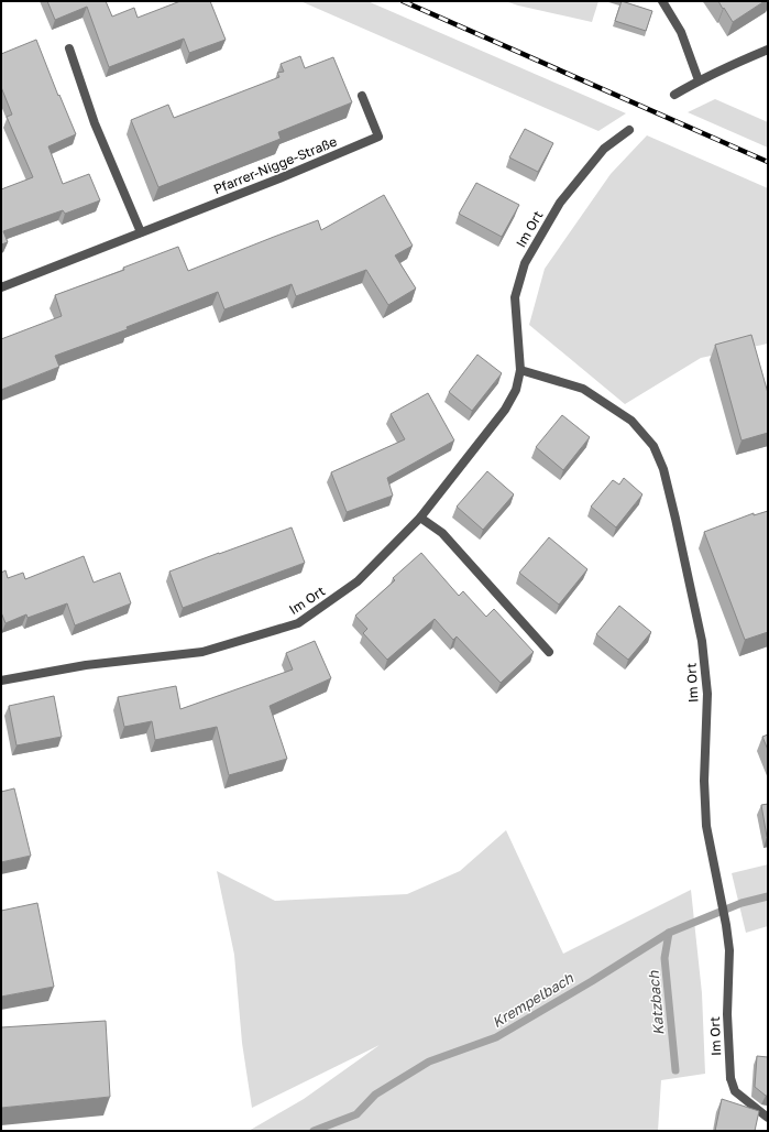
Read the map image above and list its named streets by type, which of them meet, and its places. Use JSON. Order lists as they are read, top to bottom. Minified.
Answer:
{"streets":{"street":["Pfarrer-Nigge-Straße","Im Ort"]},"water":["Krempelbach","Katzbach"]}
